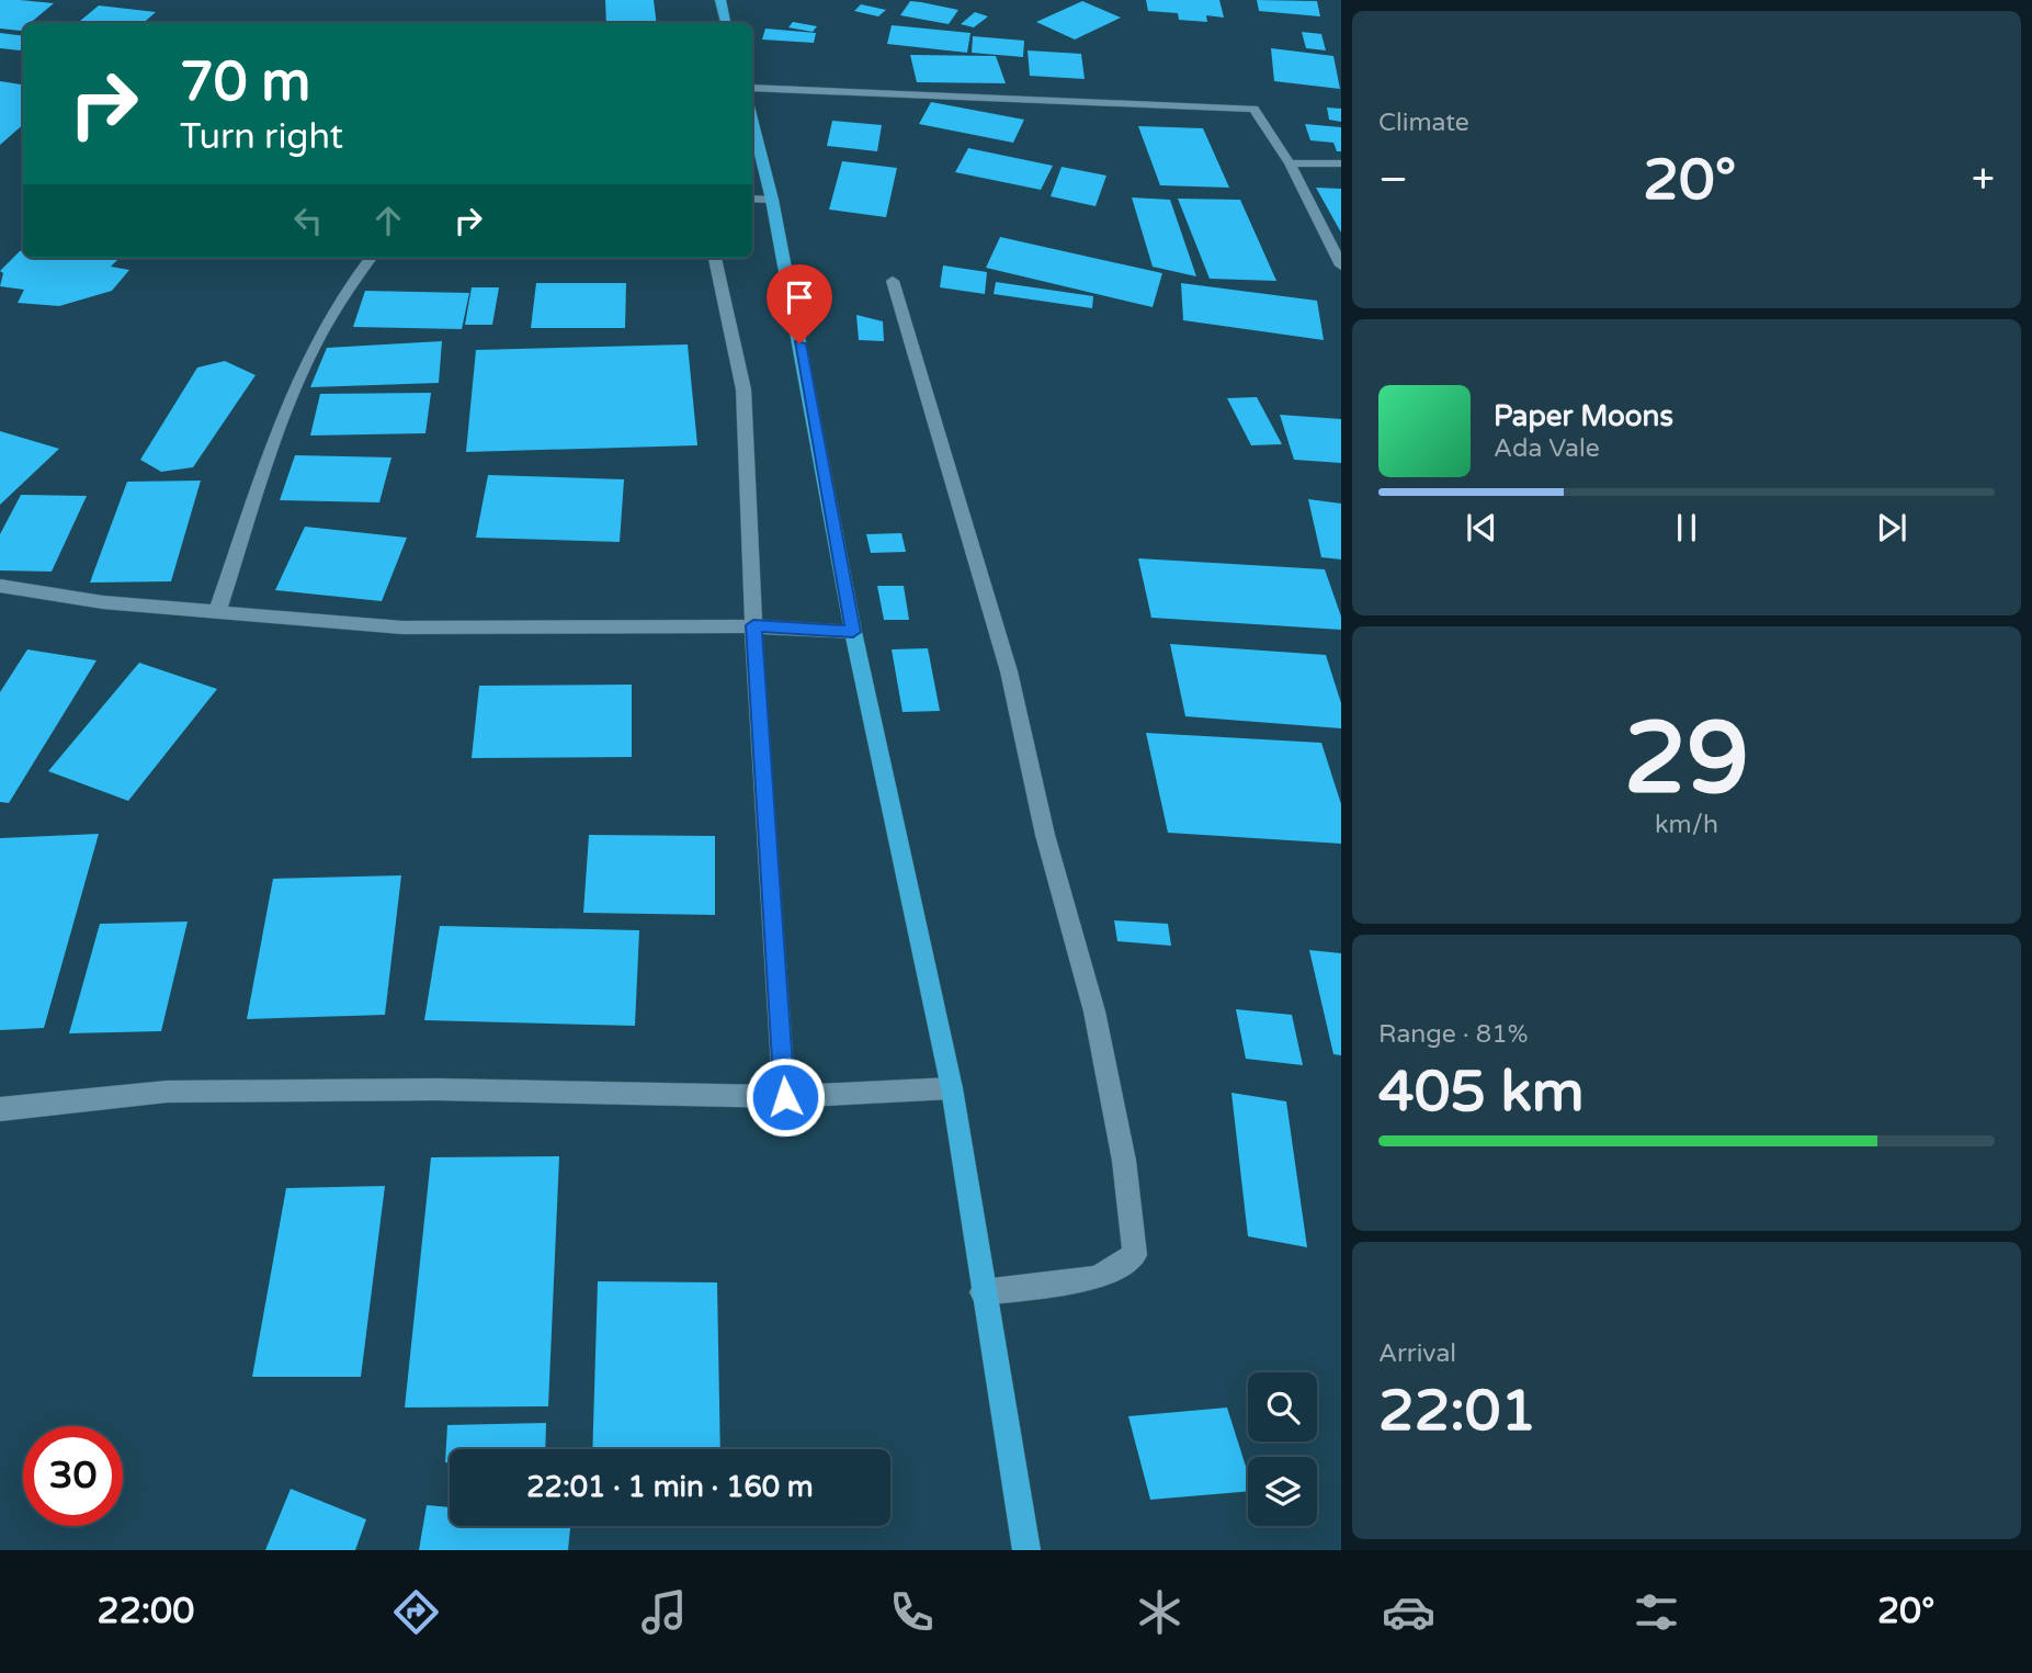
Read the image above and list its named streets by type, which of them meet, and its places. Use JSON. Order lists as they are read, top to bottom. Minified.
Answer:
{"page":{"tile":["Climate",["29","km/h"],["Range · 81%","405 km"],["Arrival","22:01"]],"turn":["70 m","Turn right"],"heat":["−","20°","+"],"song":["Paper Moons","Ada Vale"],"limit":"30","trip":"22:01 · 1 min · 160 m","tabs":["22:00","20°"]}}
